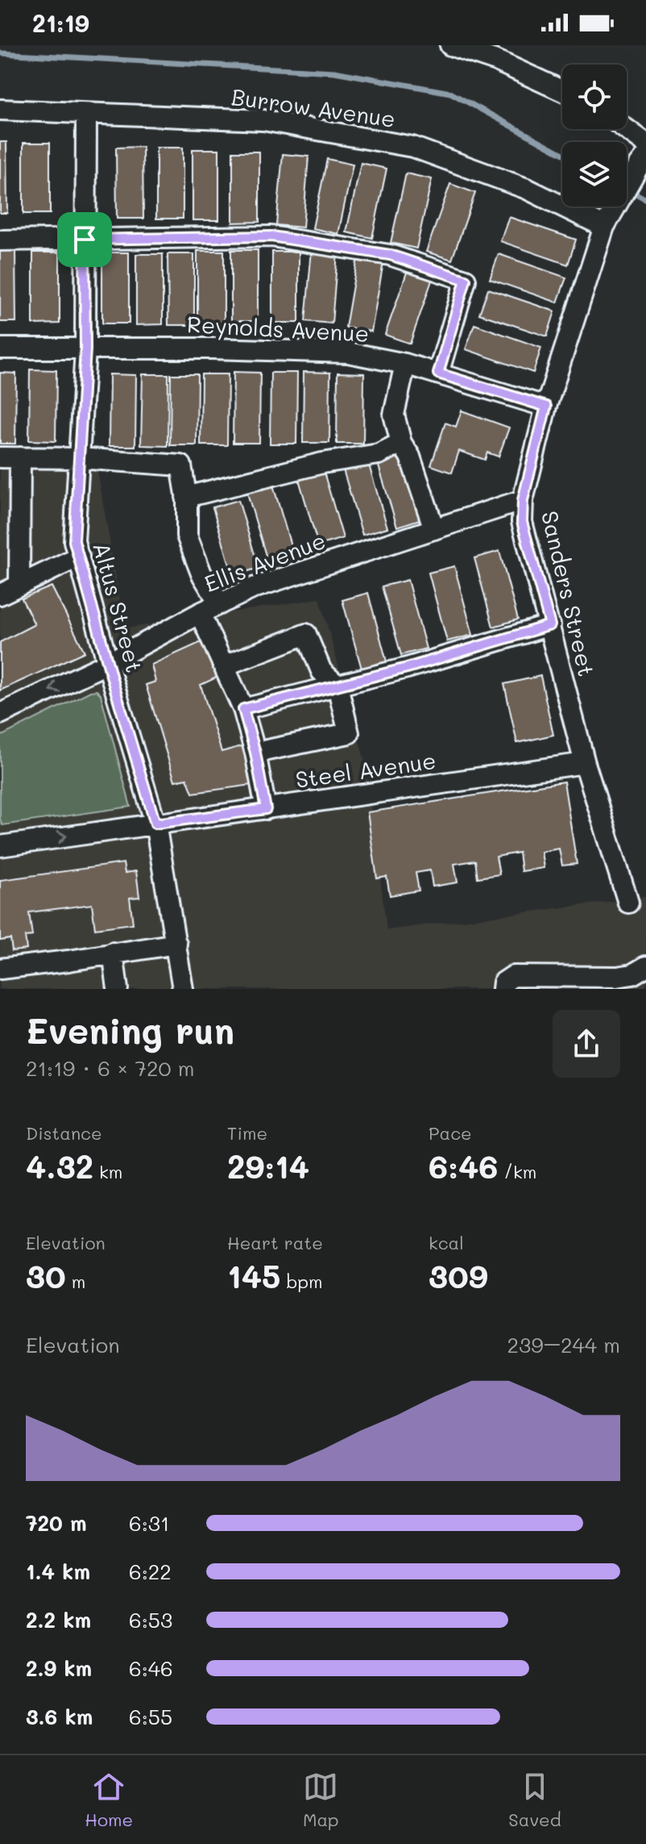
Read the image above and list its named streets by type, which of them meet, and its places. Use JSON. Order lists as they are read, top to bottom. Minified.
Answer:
{"streets":{"street":["Burrow Avenue","Reynolds Avenue","Ellis Avenue","Sanders Street","Altus Street","Steel Avenue"]},"crossings":[["Burrow Avenue","Sanders Street"],["Burrow Avenue","Altus Street"],["Reynolds Avenue","Sanders Street"],["Reynolds Avenue","Altus Street"],["Ellis Avenue","Sanders Street"],["Ellis Avenue","Altus Street"],["Sanders Street","Steel Avenue"],["Altus Street","Steel Avenue"]],"page":{"status":"21:19","heading":["Evening run","21:19 · 6 × 720 m"],"stats":[["Distance","4.32 km"],["Time","29:14"],["Pace","6:46 /km"],["Elevation","30 m"],["Heart rate","145 bpm"],["kcal","309"]],"chart":["Elevation","239–244 m"],"list":[{"name":"720 m","note":"6:31"},{"name":"1.4 km","note":"6:22"},{"name":"2.2 km","note":"6:53"},{"name":"2.9 km","note":"6:46"},{"name":"3.6 km","note":"6:55"}],"tabs":["Home","Map","Saved"]}}
